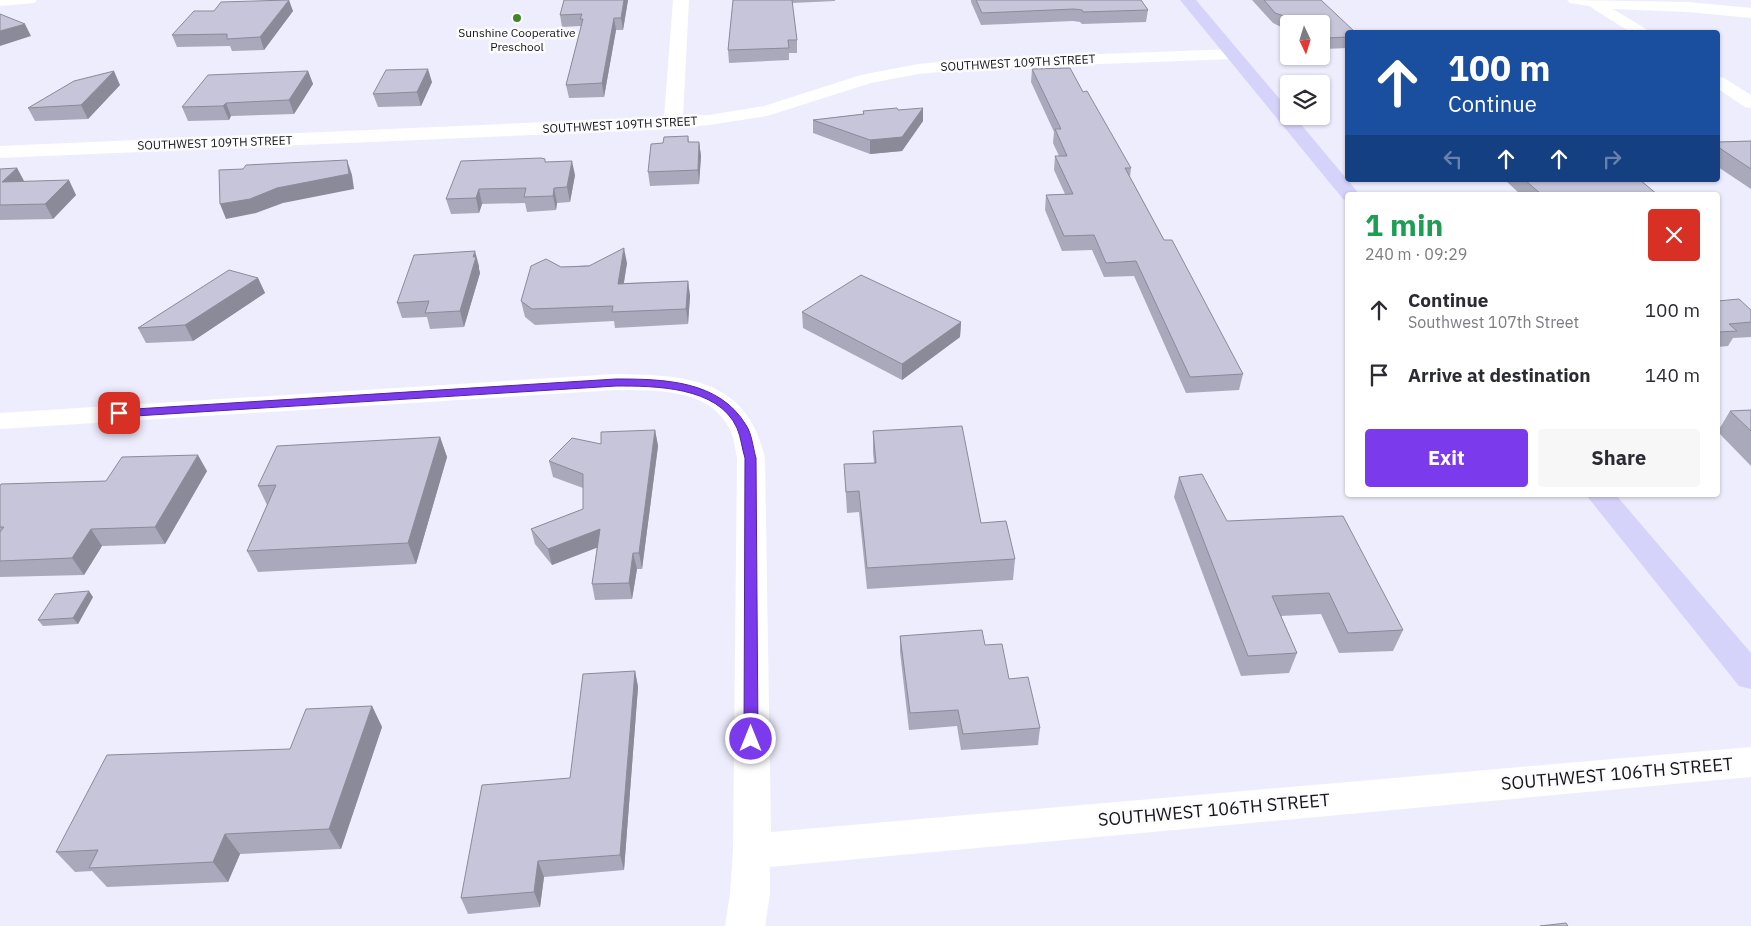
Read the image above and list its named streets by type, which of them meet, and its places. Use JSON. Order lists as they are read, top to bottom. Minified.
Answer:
{"streets":{"street":["SOUTHWEST 109TH STREET","SOUTHWEST 106TH STREET"]},"places":["Sunshine Cooperative Preschool"],"north":"bottom","page":{"turn":["100 m","Continue"],"heading":["1 min","240 m · 09:29"],"list":[{"name":"Continue","note":"Southwest 107th Street","value":"100 m"},{"name":"Arrive at destination","value":"140 m"}],"buttons":["Exit","Share"]}}
